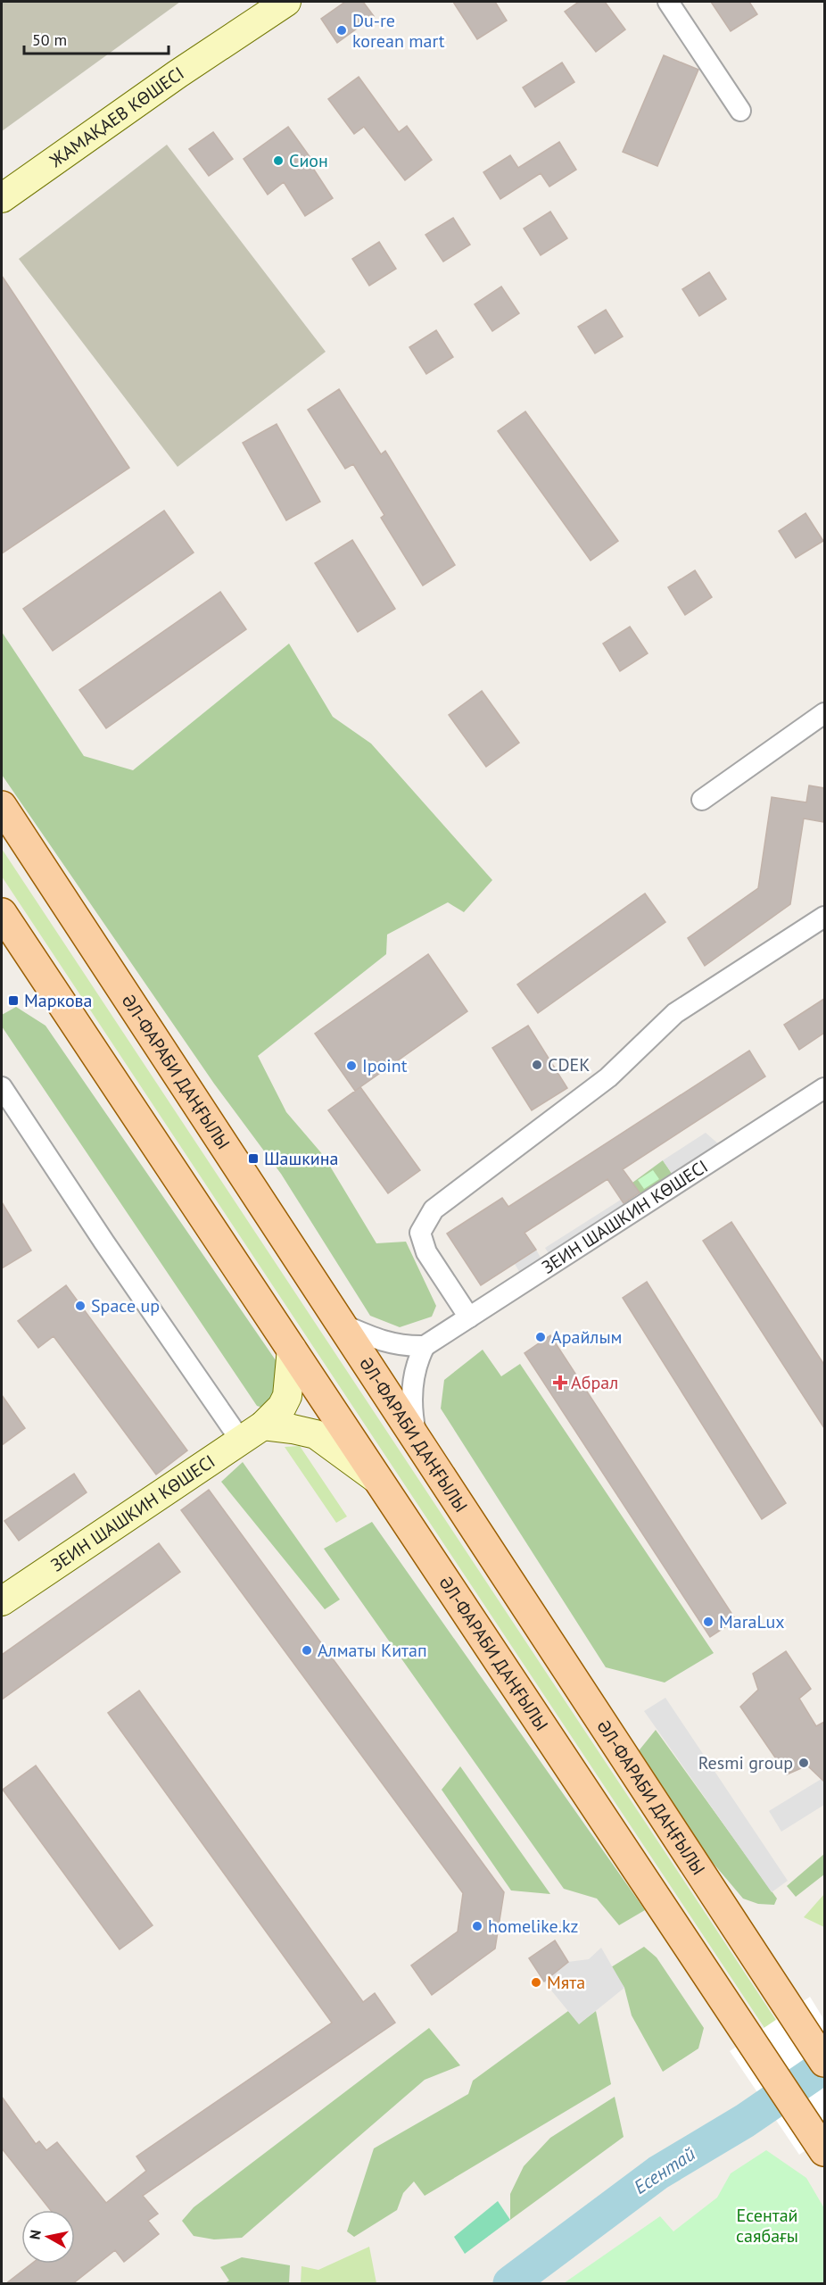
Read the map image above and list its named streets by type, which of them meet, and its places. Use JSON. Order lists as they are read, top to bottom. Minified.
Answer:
{"streets":{"main road":["ӘЛ-ФАРАБИ ДАҢҒЫЛЫ"],"street":["ЖАМАҚАЕВ КӨШЕСІ","ЗЕИН ШАШКИН КӨШЕСІ"]},"crossings":[["ӘЛ-ФАРАБИ ДАҢҒЫЛЫ","ЗЕИН ШАШКИН КӨШЕСІ"]],"water":["Есентай"],"parks":["Есентай саябағы"],"places":{"other":["Du-re korean mart","Сион","CDEK","Ipoint","Space up","Арайлым","MaraLux","Алматы Китап","Resmi group","homelike.kz","Мята"],"transit":["Маркова","Шашкина"],"health":["Абрал"]},"scale_bar":"50 m","north":"left"}
